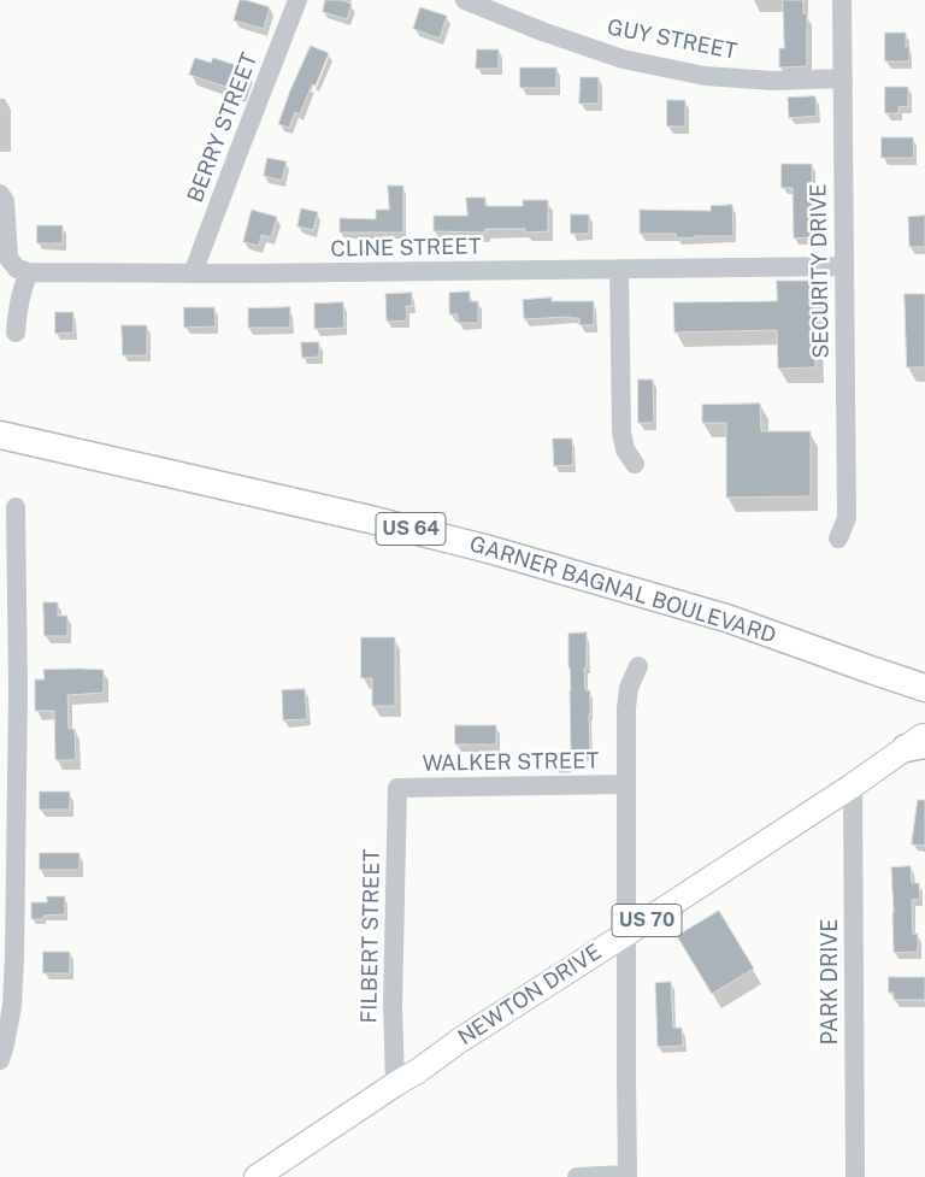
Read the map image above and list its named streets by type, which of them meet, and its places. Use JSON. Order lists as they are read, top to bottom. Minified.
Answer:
{"streets":{"highway":["US 64","GARNER BAGNAL BOULEVARD"],"main road":["US 70","NEWTON DRIVE"],"street":["GUY STREET","BERRY STREET","CLINE STREET","SECURITY DRIVE","WALKER STREET","FILBERT STREET","PARK DRIVE"]},"crossings":[["GUY STREET","SECURITY DRIVE"],["BERRY STREET","CLINE STREET"],["CLINE STREET","SECURITY DRIVE"],["WALKER STREET","FILBERT STREET"],["FILBERT STREET","NEWTON DRIVE"],["PARK DRIVE","NEWTON DRIVE"]]}
